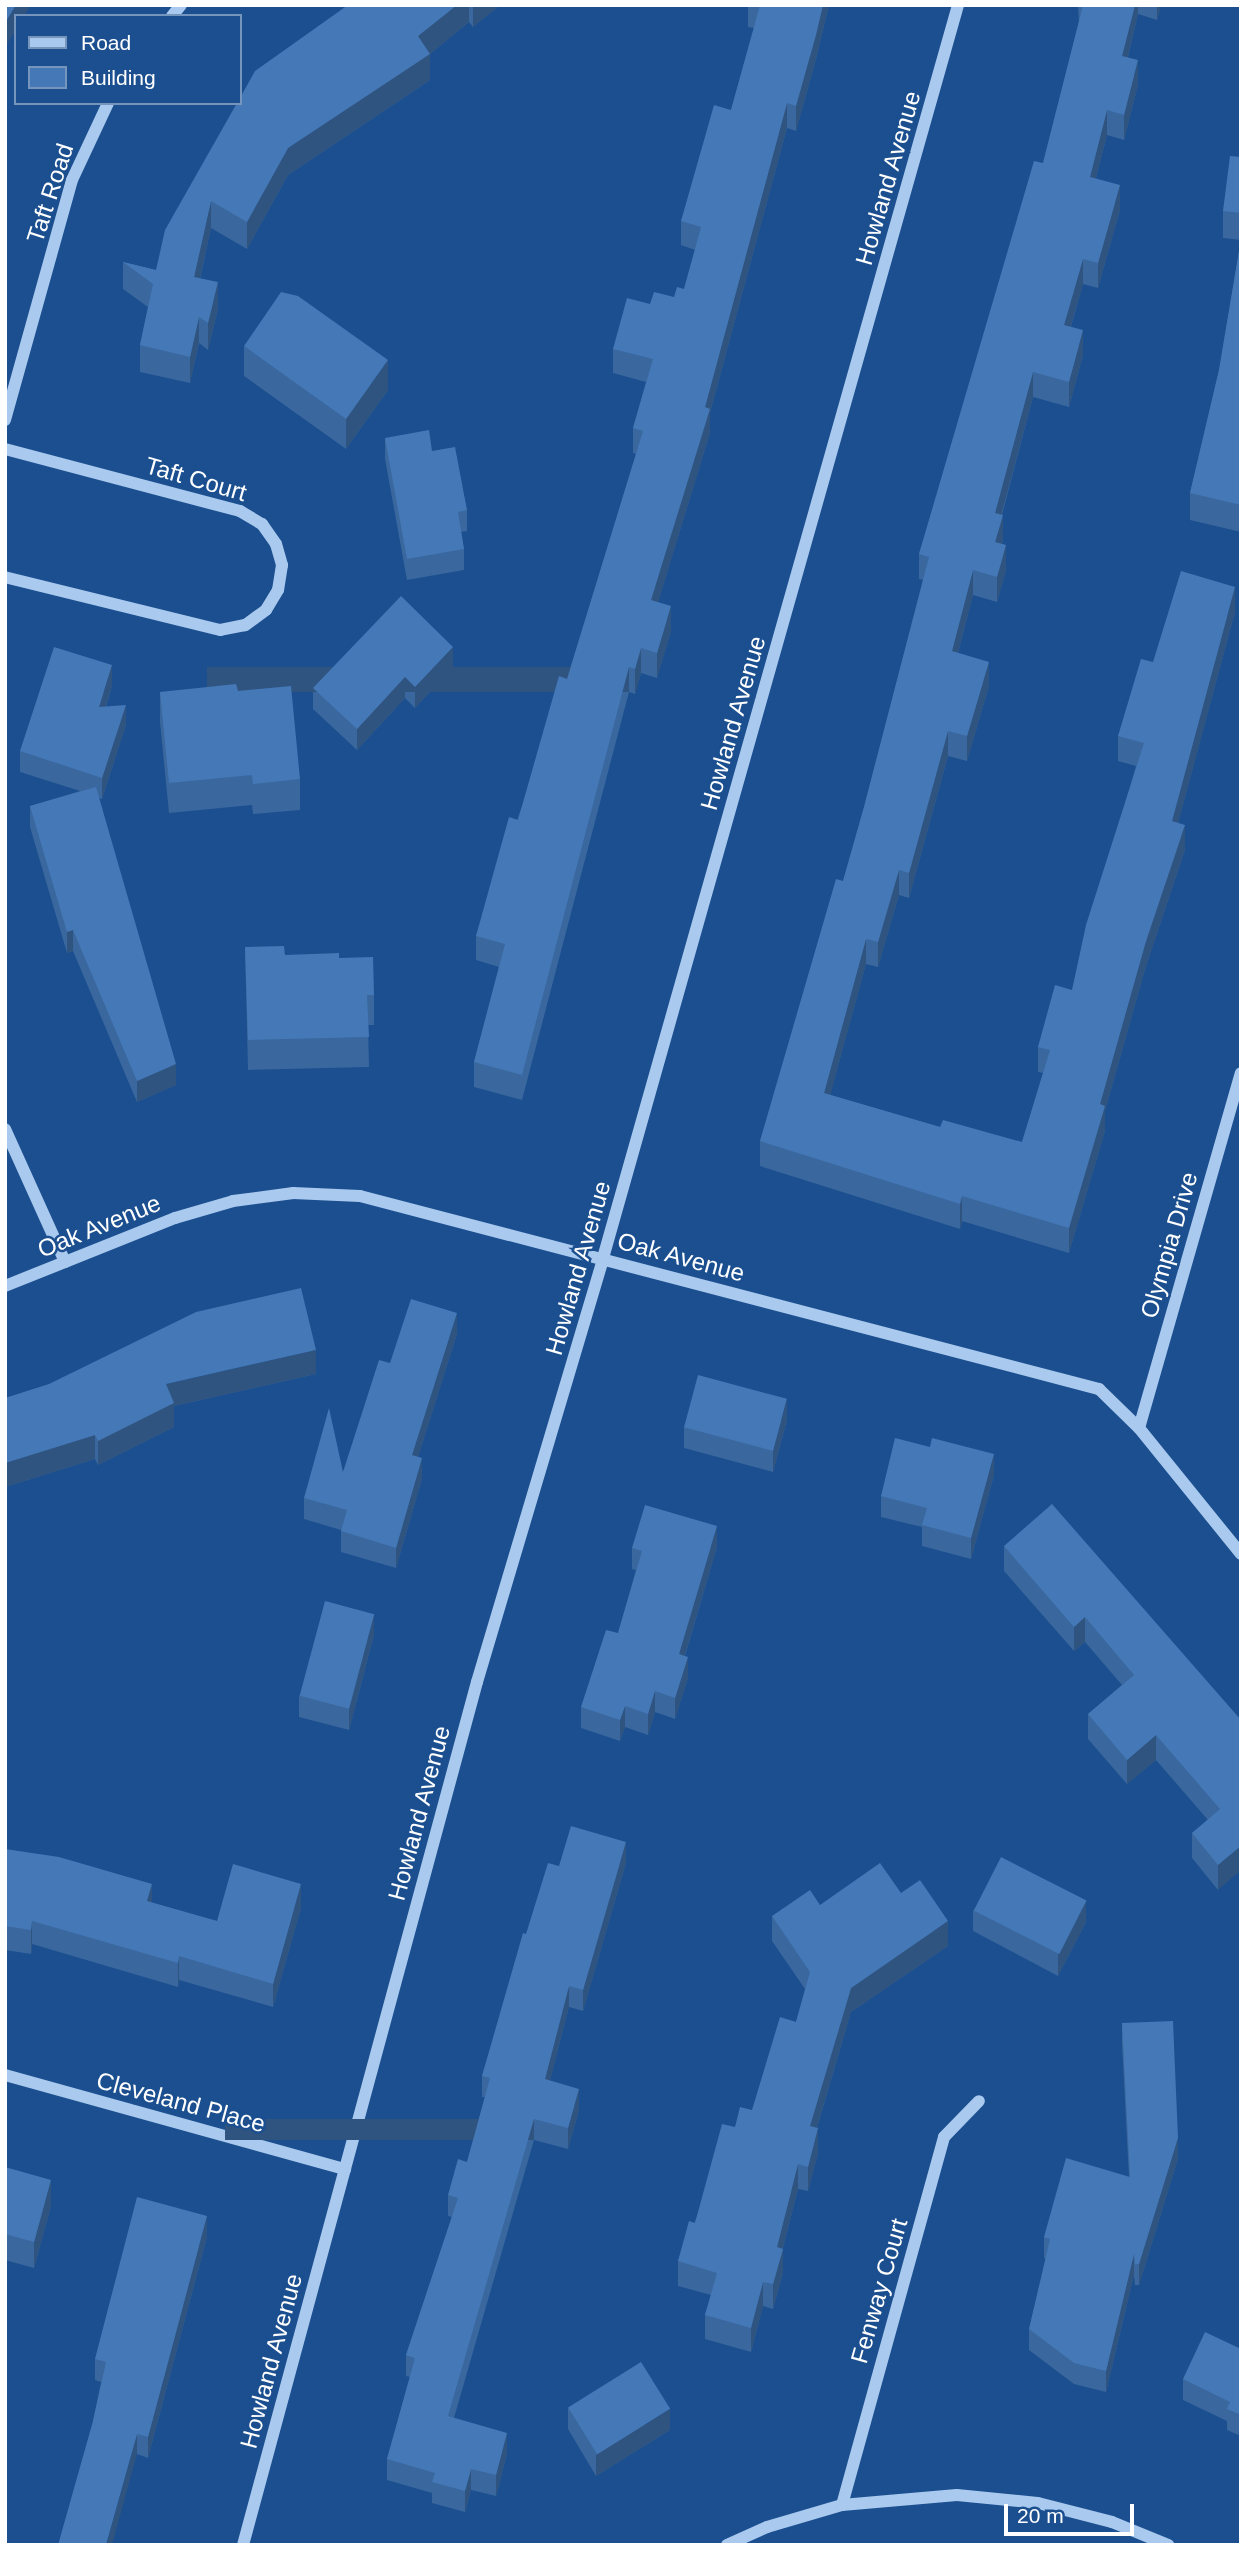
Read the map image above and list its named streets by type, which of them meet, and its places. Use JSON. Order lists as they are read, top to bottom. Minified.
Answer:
{"streets":{"street":["Howland Avenue","Taft Road","Taft Court","Oak Avenue","Olympia Drive","Cleveland Place","Fenway Court"]},"crossings":[["Howland Avenue","Oak Avenue"],["Howland Avenue","Cleveland Place"],["Oak Avenue","Olympia Drive"]],"legend":["Road","Building"],"scale_bar":"20 m"}
